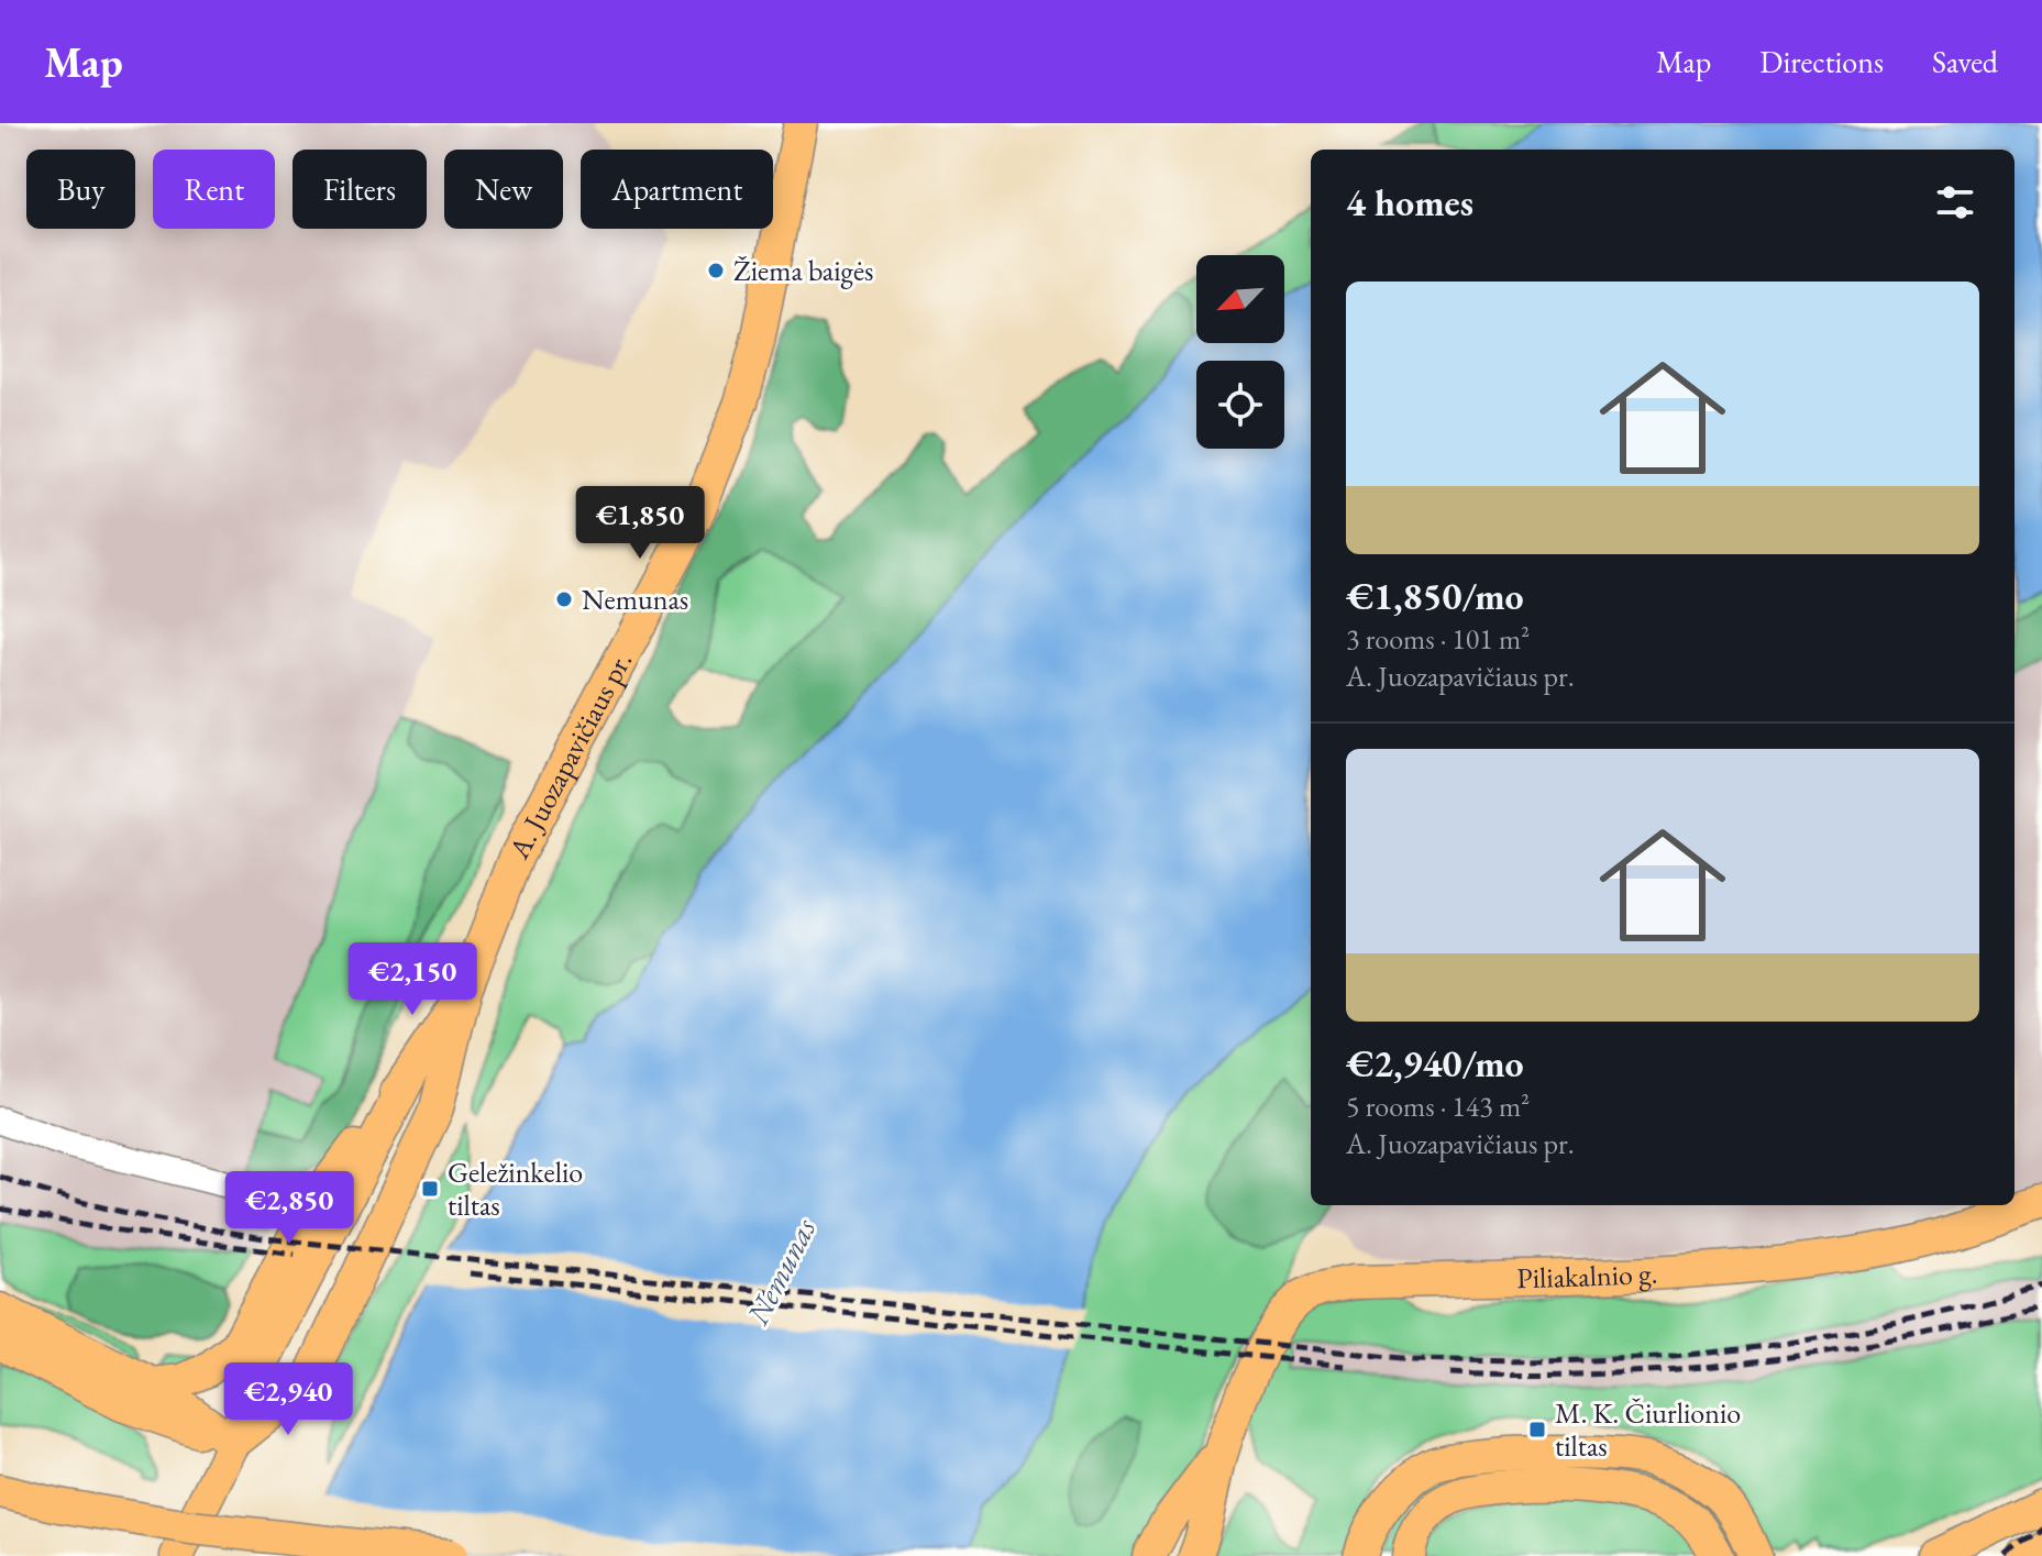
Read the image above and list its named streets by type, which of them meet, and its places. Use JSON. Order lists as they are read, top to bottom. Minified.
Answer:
{"streets":{"main road":["A. Juozapavičiaus pr.","Piliakalnio g."]},"water":["Nemunas"],"places":{"other":["Žiema baigės","Nemunas"],"transit":["Geležinkelio tiltas","M. K. Čiurlionio tiltas"]},"north":"bottom left","page":{"header":"Map","nav":["Map","Directions","Saved"],"chip":["Buy","Rent","Filters","New","Apartment"],"heading":"4 homes","list":[{"name":"€1,850/mo","note":"3 rooms · 101 m² · A. Juozapavičiaus pr."},{"name":"€2,940/mo","note":"5 rooms · 143 m² · A. Juozapavičiaus pr."}],"price":["€1,850","€2,150","€2,850","€2,940"]}}
